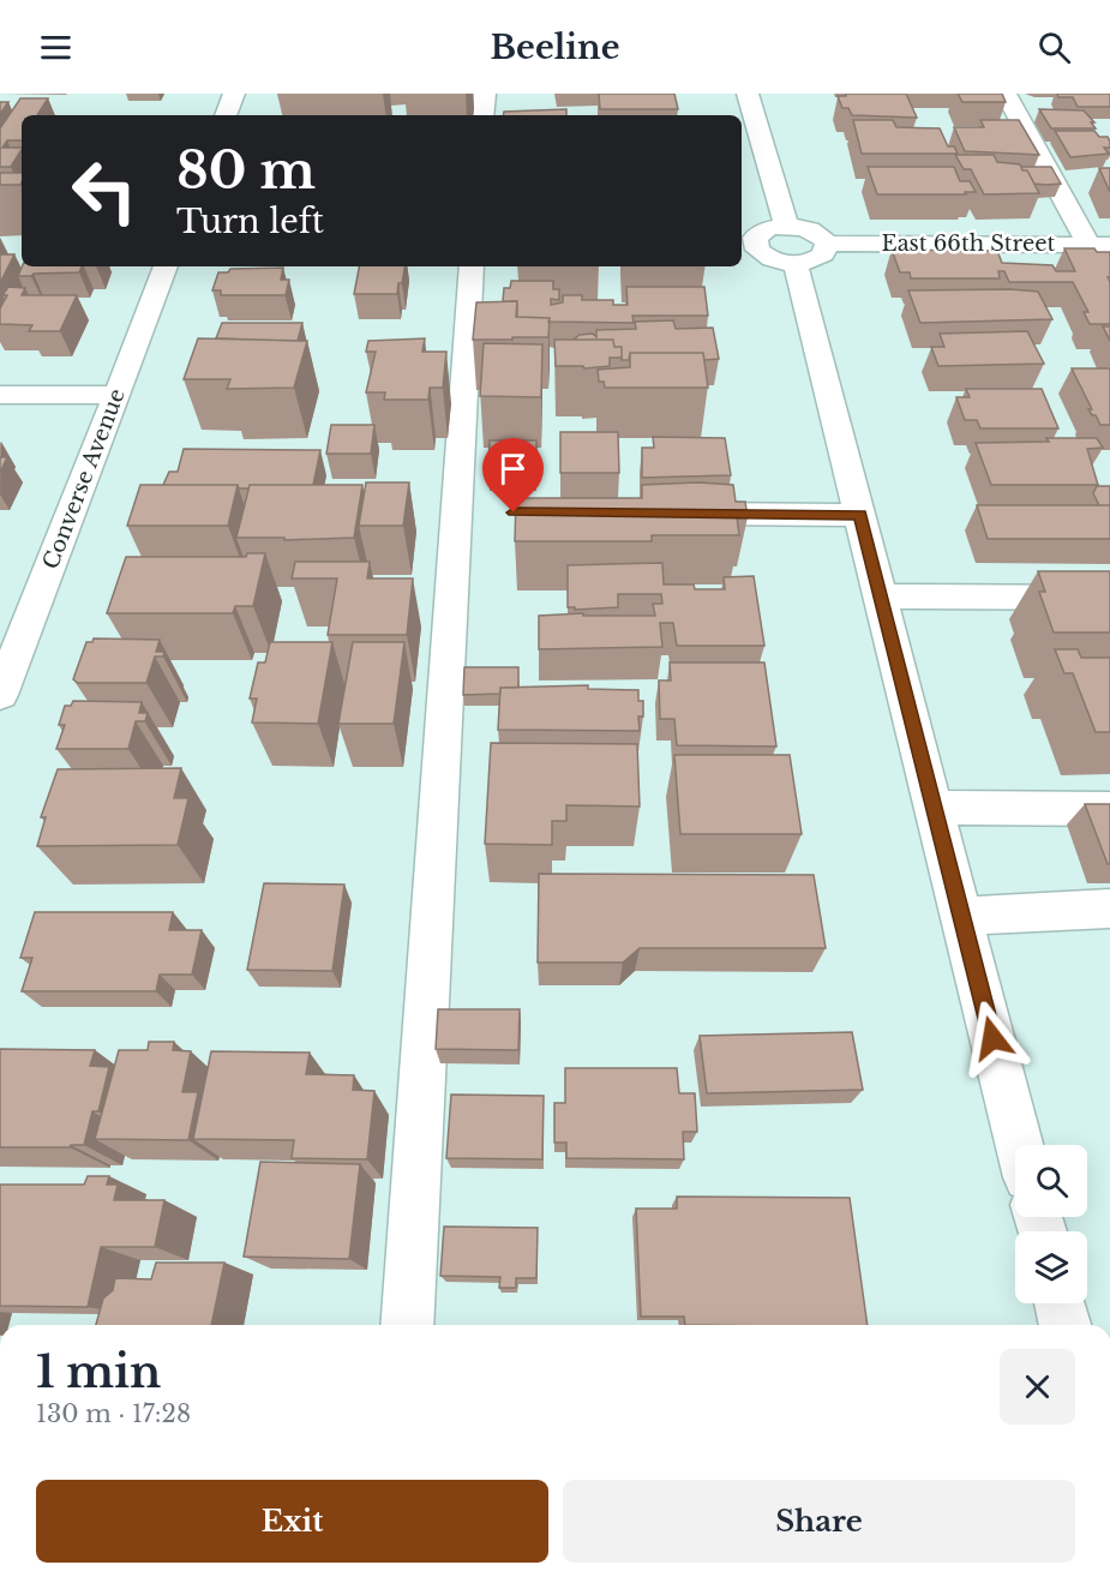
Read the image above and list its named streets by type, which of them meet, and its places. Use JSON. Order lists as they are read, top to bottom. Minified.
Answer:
{"streets":{"street":["East 66th Street","Converse Avenue"]},"page":{"header":"Beeline","turn":["80 m","Turn left"],"heading":["1 min","130 m · 17:28"],"buttons":["Exit","Share"]}}
